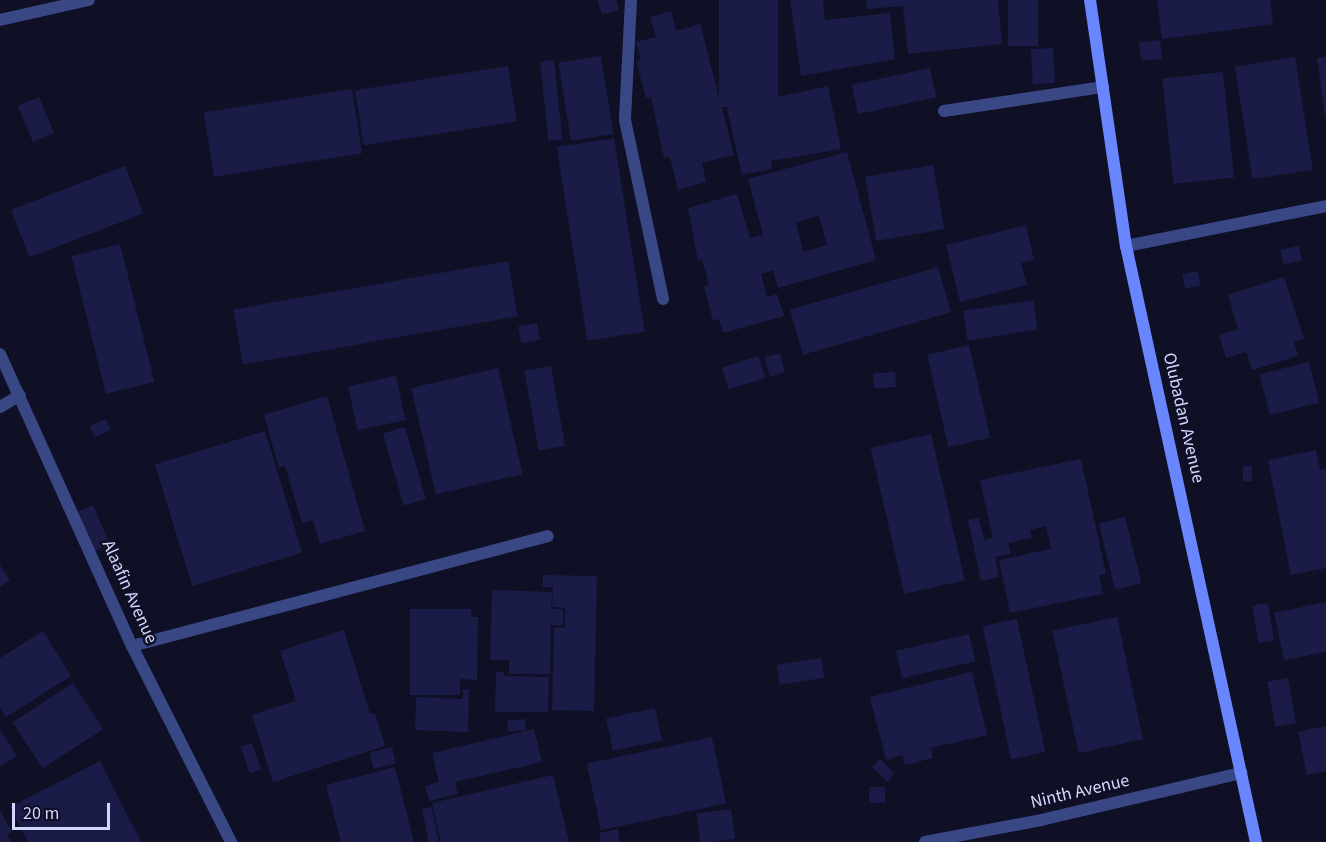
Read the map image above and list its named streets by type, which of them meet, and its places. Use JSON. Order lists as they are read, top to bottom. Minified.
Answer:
{"streets":{"street":["Olubadan Avenue","Alaafin Avenue","Ninth Avenue"]},"crossings":[["Olubadan Avenue","Ninth Avenue"]],"scale_bar":"20 m"}
